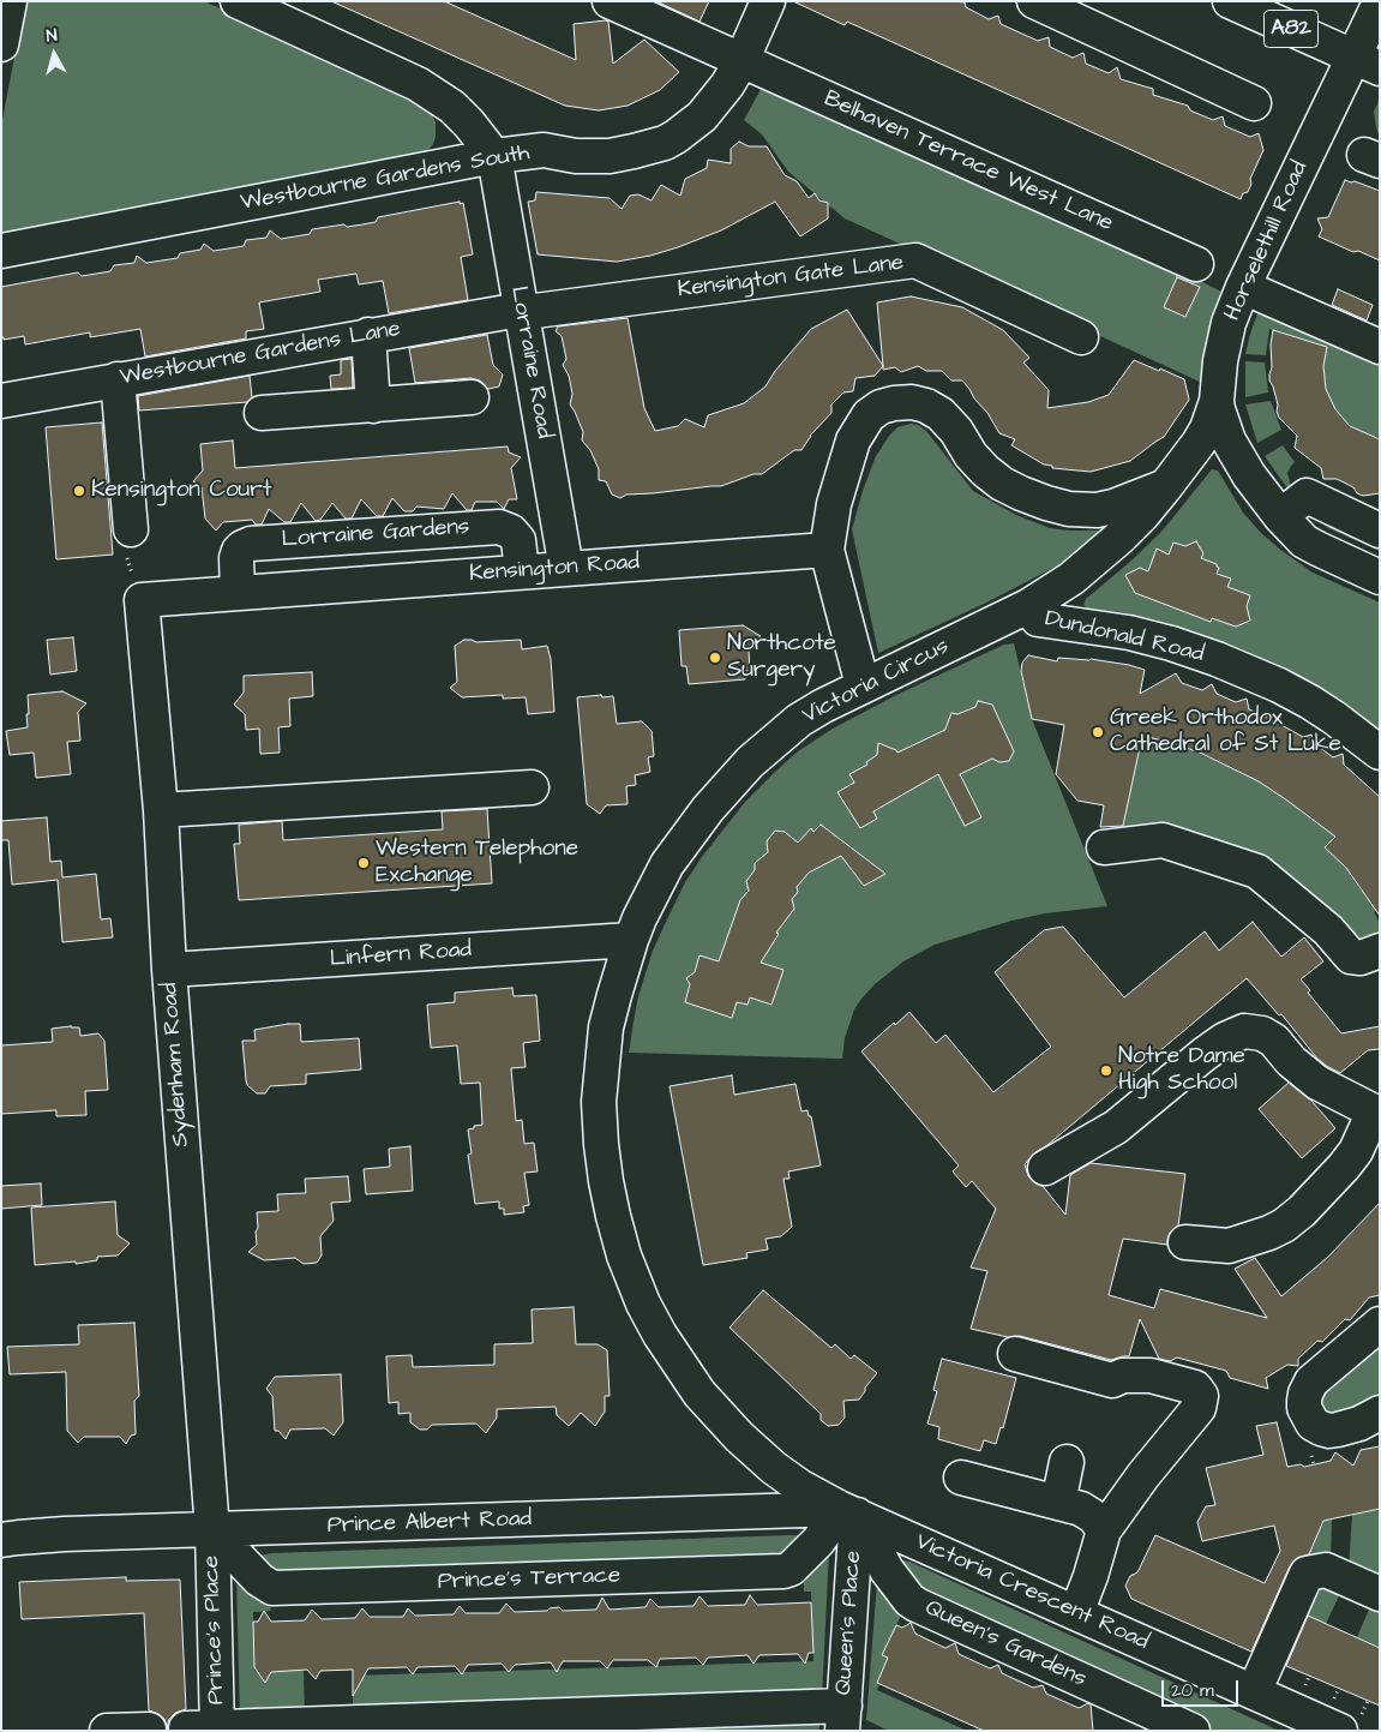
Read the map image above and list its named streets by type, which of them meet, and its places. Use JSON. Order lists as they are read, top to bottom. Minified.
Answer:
{"streets":{"street":["A82","Belhaven Terrace West Lane","Westbourne Gardens South","Horselethill Road","Kensington Gate Lane","Westbourne Gardens Lane","Lorraine Road","Lorraine Gardens","Kensington Road","Dundonald Road","Victoria Circus","Linfern Road","Sydenham Road","Prince Albert Road","Prince's Terrace","Victoria Crescent Road","Queen's Place","Prince's Place","Queen's Gardens"]},"crossings":[["A82","Horselethill Road"],["Belhaven Terrace West Lane","Westbourne Gardens South"],["Westbourne Gardens South","Lorraine Road"],["Horselethill Road","Victoria Circus"],["Kensington Gate Lane","Westbourne Gardens Lane"],["Kensington Gate Lane","Lorraine Road"],["Westbourne Gardens Lane","Lorraine Road"],["Lorraine Road","Kensington Road"],["Lorraine Gardens","Kensington Road"],["Kensington Road","Sydenham Road"],["Dundonald Road","Victoria Circus"],["Victoria Circus","Linfern Road"],["Victoria Circus","Prince Albert Road"],["Victoria Circus","Prince's Terrace"],["Victoria Circus","Victoria Crescent Road"],["Victoria Circus","Queen's Place"],["Victoria Circus","Queen's Gardens"],["Linfern Road","Sydenham Road"],["Sydenham Road","Prince Albert Road"],["Sydenham Road","Prince's Terrace"],["Sydenham Road","Prince's Place"],["Prince Albert Road","Prince's Terrace"],["Prince Albert Road","Victoria Crescent Road"],["Prince Albert Road","Queen's Place"],["Prince Albert Road","Prince's Place"],["Prince Albert Road","Queen's Gardens"],["Prince's Terrace","Victoria Crescent Road"],["Prince's Terrace","Queen's Place"],["Prince's Terrace","Prince's Place"],["Prince's Terrace","Queen's Gardens"],["Victoria Crescent Road","Queen's Place"],["Victoria Crescent Road","Queen's Gardens"],["Queen's Place","Queen's Gardens"]],"places":["Kensington Court","Northcote Surgery","Greek Orthodox Cathedral of St Luke","Western Telephone Exchange","Notre Dame High School"],"scale_bar":"20 m","north":"top"}
